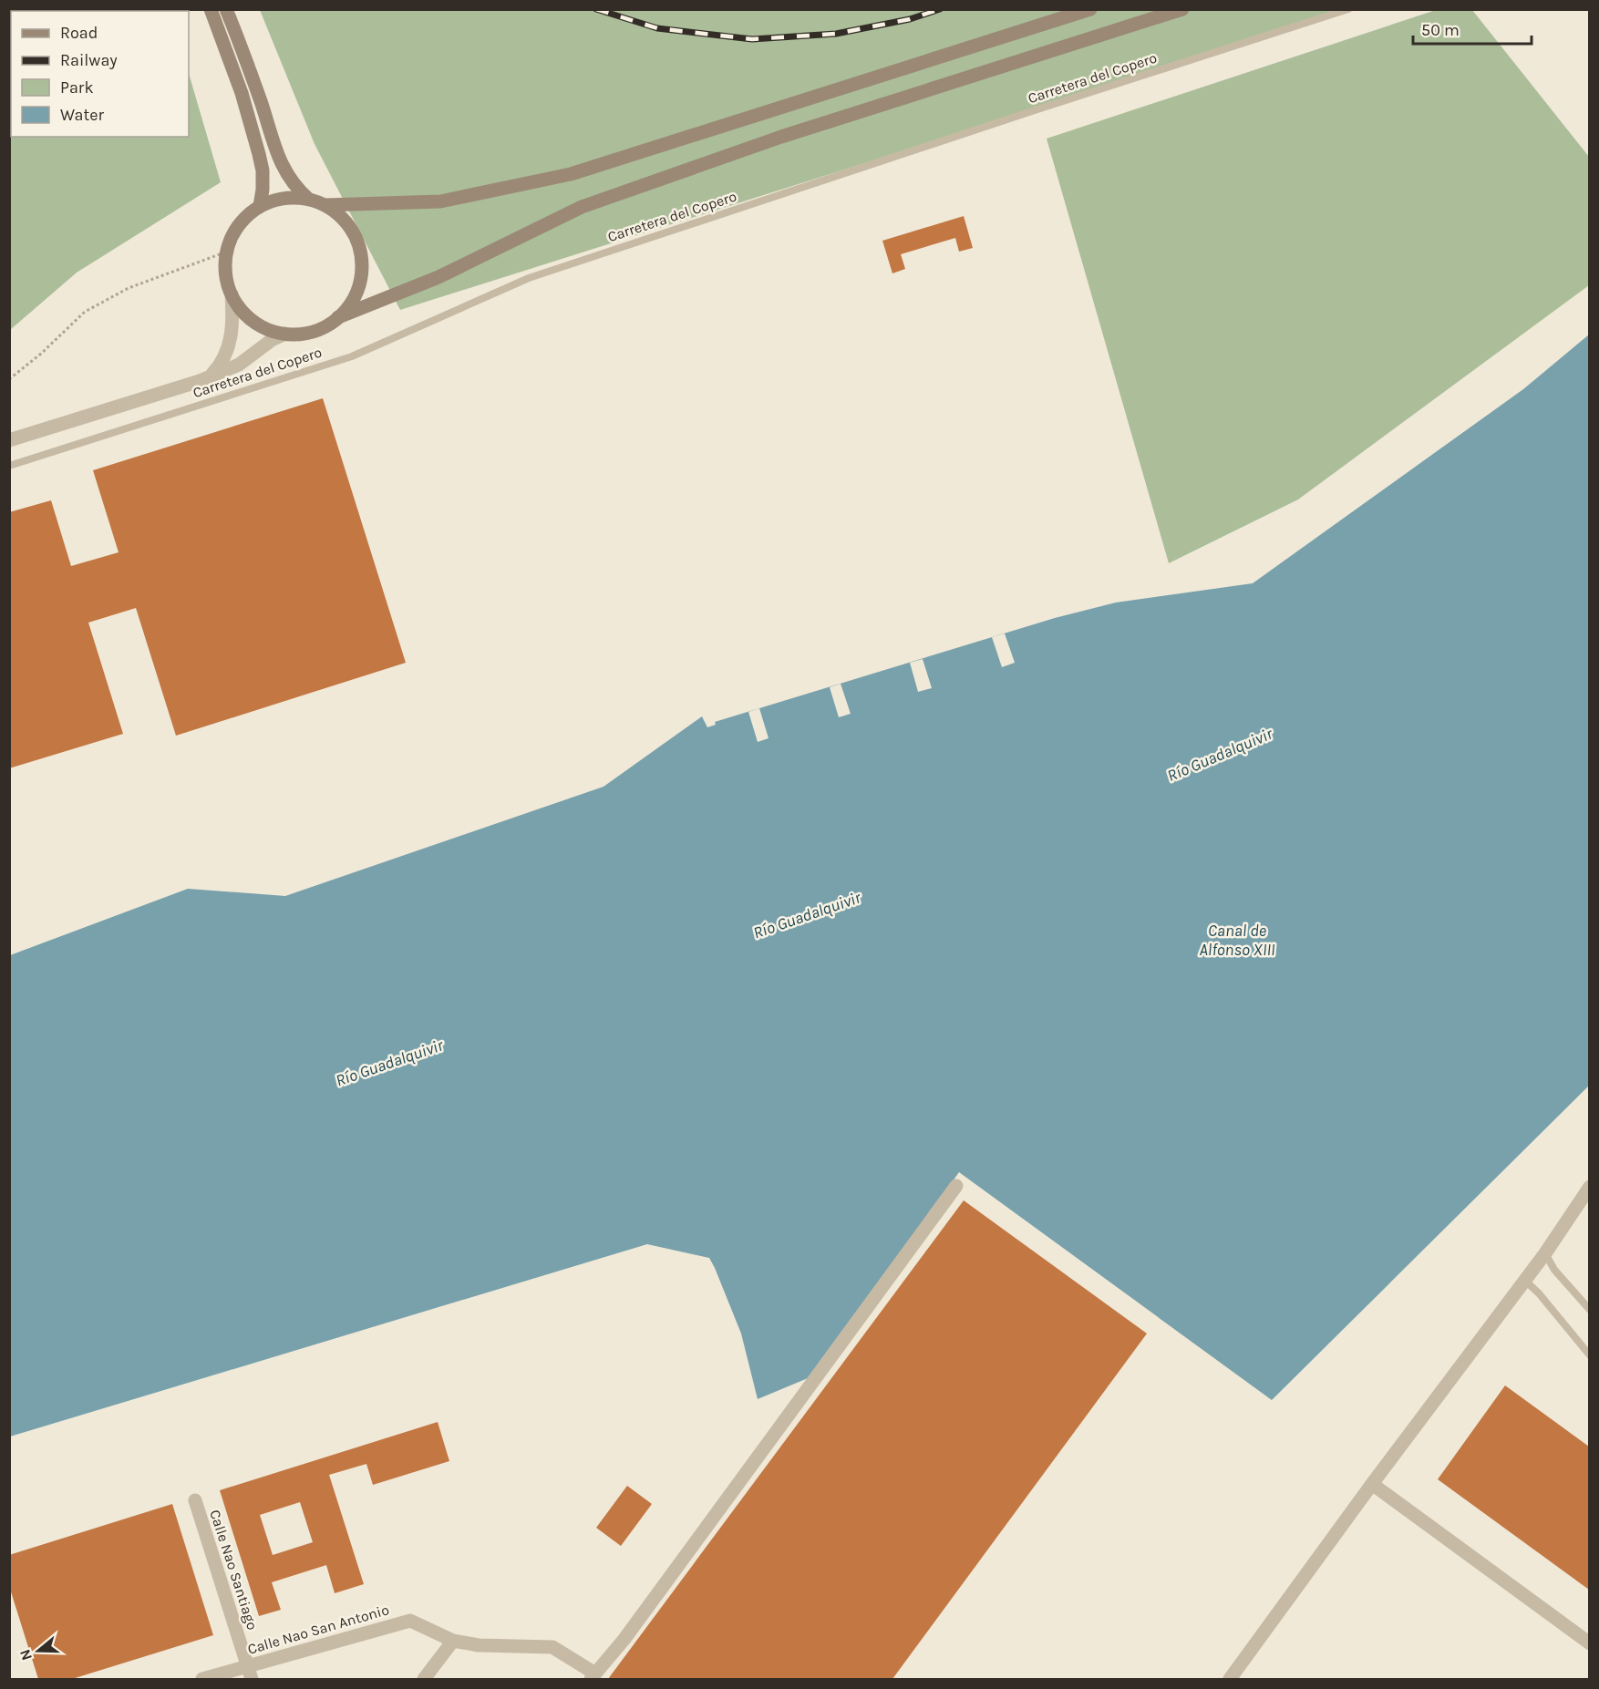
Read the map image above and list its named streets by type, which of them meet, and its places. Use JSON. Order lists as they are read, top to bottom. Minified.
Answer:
{"streets":{"street":["Calle Nao Santiago","Calle Nao San Antonio"],"lane":["Carretera del Copero"]},"crossings":[["Calle Nao Santiago","Calle Nao San Antonio"]],"water":["Río Guadalquivir","Canal de Alfonso XIII"],"legend":["Road","Railway","Park","Water"],"scale_bar":"50 m","north":"left"}
